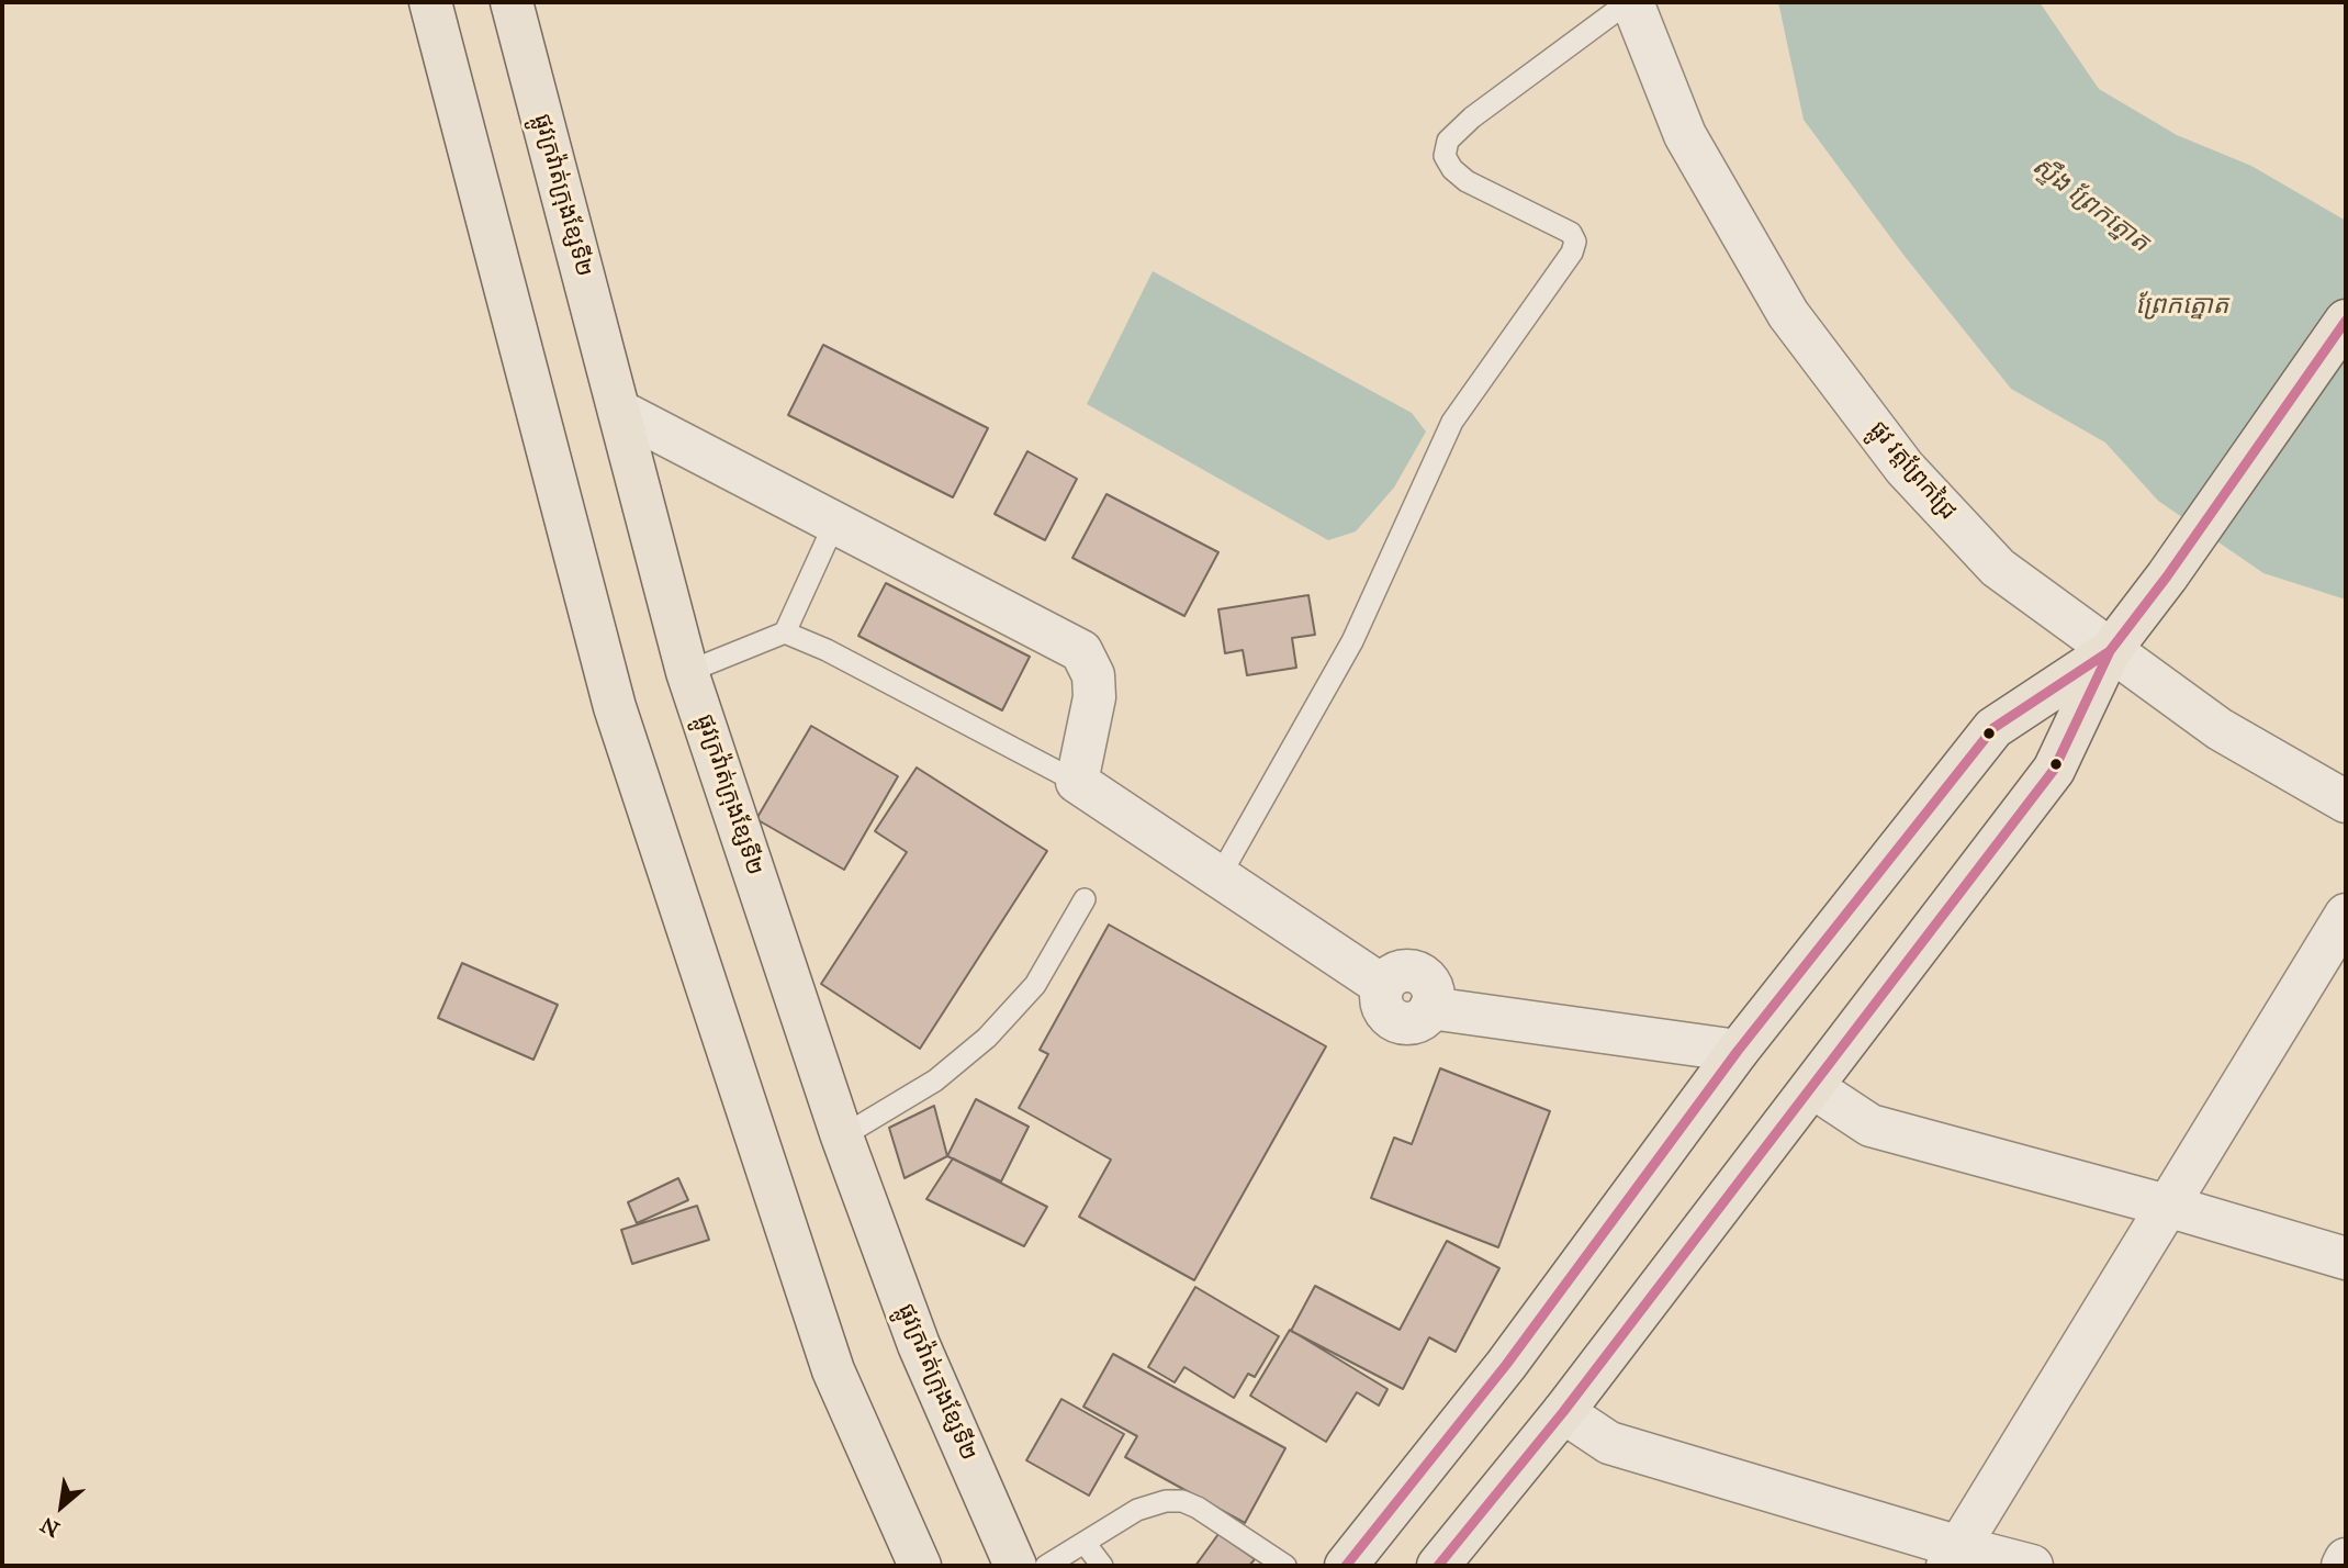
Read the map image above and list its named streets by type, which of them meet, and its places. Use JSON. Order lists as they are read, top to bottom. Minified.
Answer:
{"streets":{"main road":["ផ្លូវក្រវ៉ាត់ក្រុងខ្សែទី២"],"street":["ផ្លូវ វត្តព្រែកជ្រៃ"]},"water":["ស្ទឹង ព្រែកត្នោត","ព្រែកត្នោត"],"north":"bottom left"}
